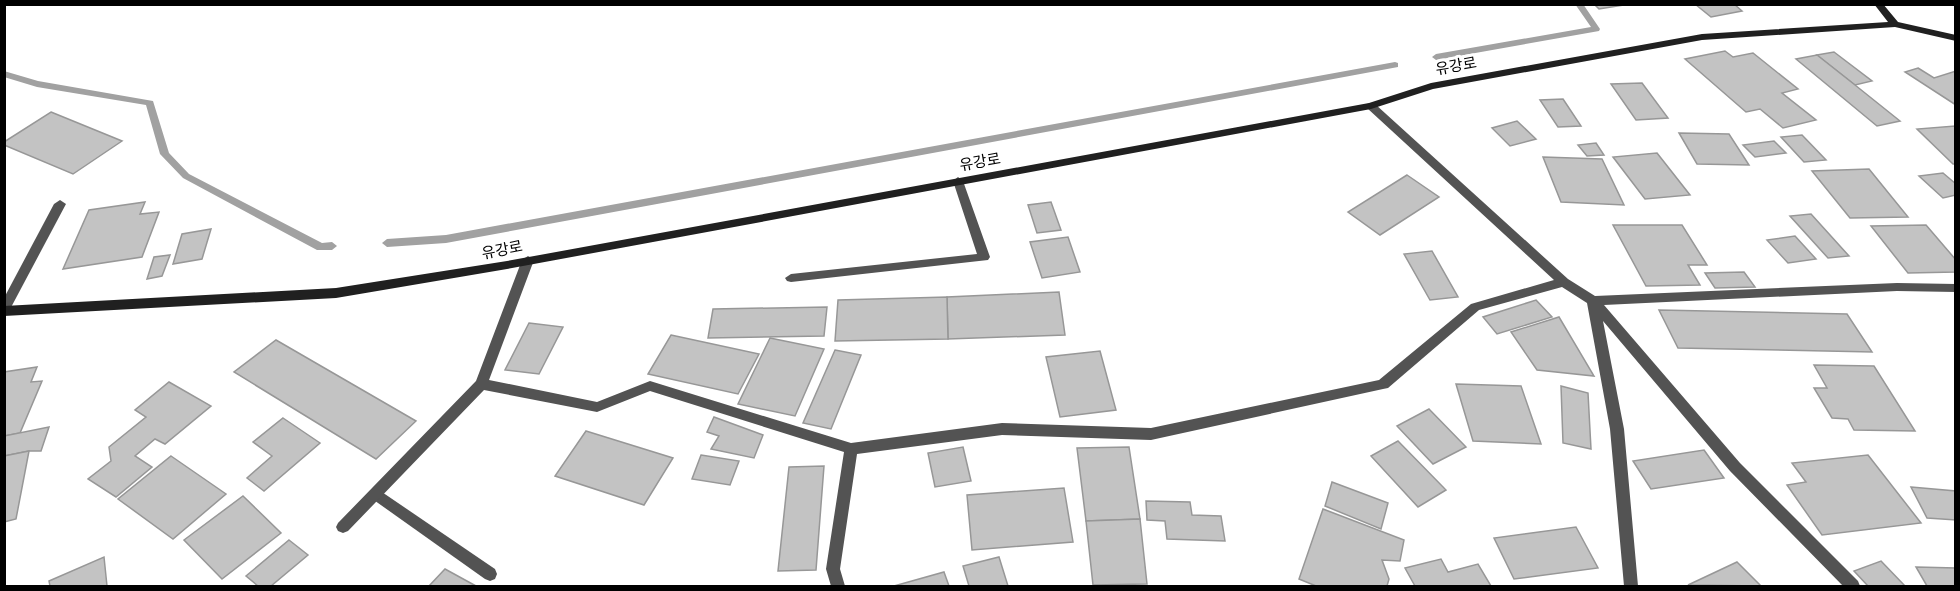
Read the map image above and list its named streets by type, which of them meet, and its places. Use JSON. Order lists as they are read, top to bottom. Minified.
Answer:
{"streets":{"main road":["유강로"]}}
